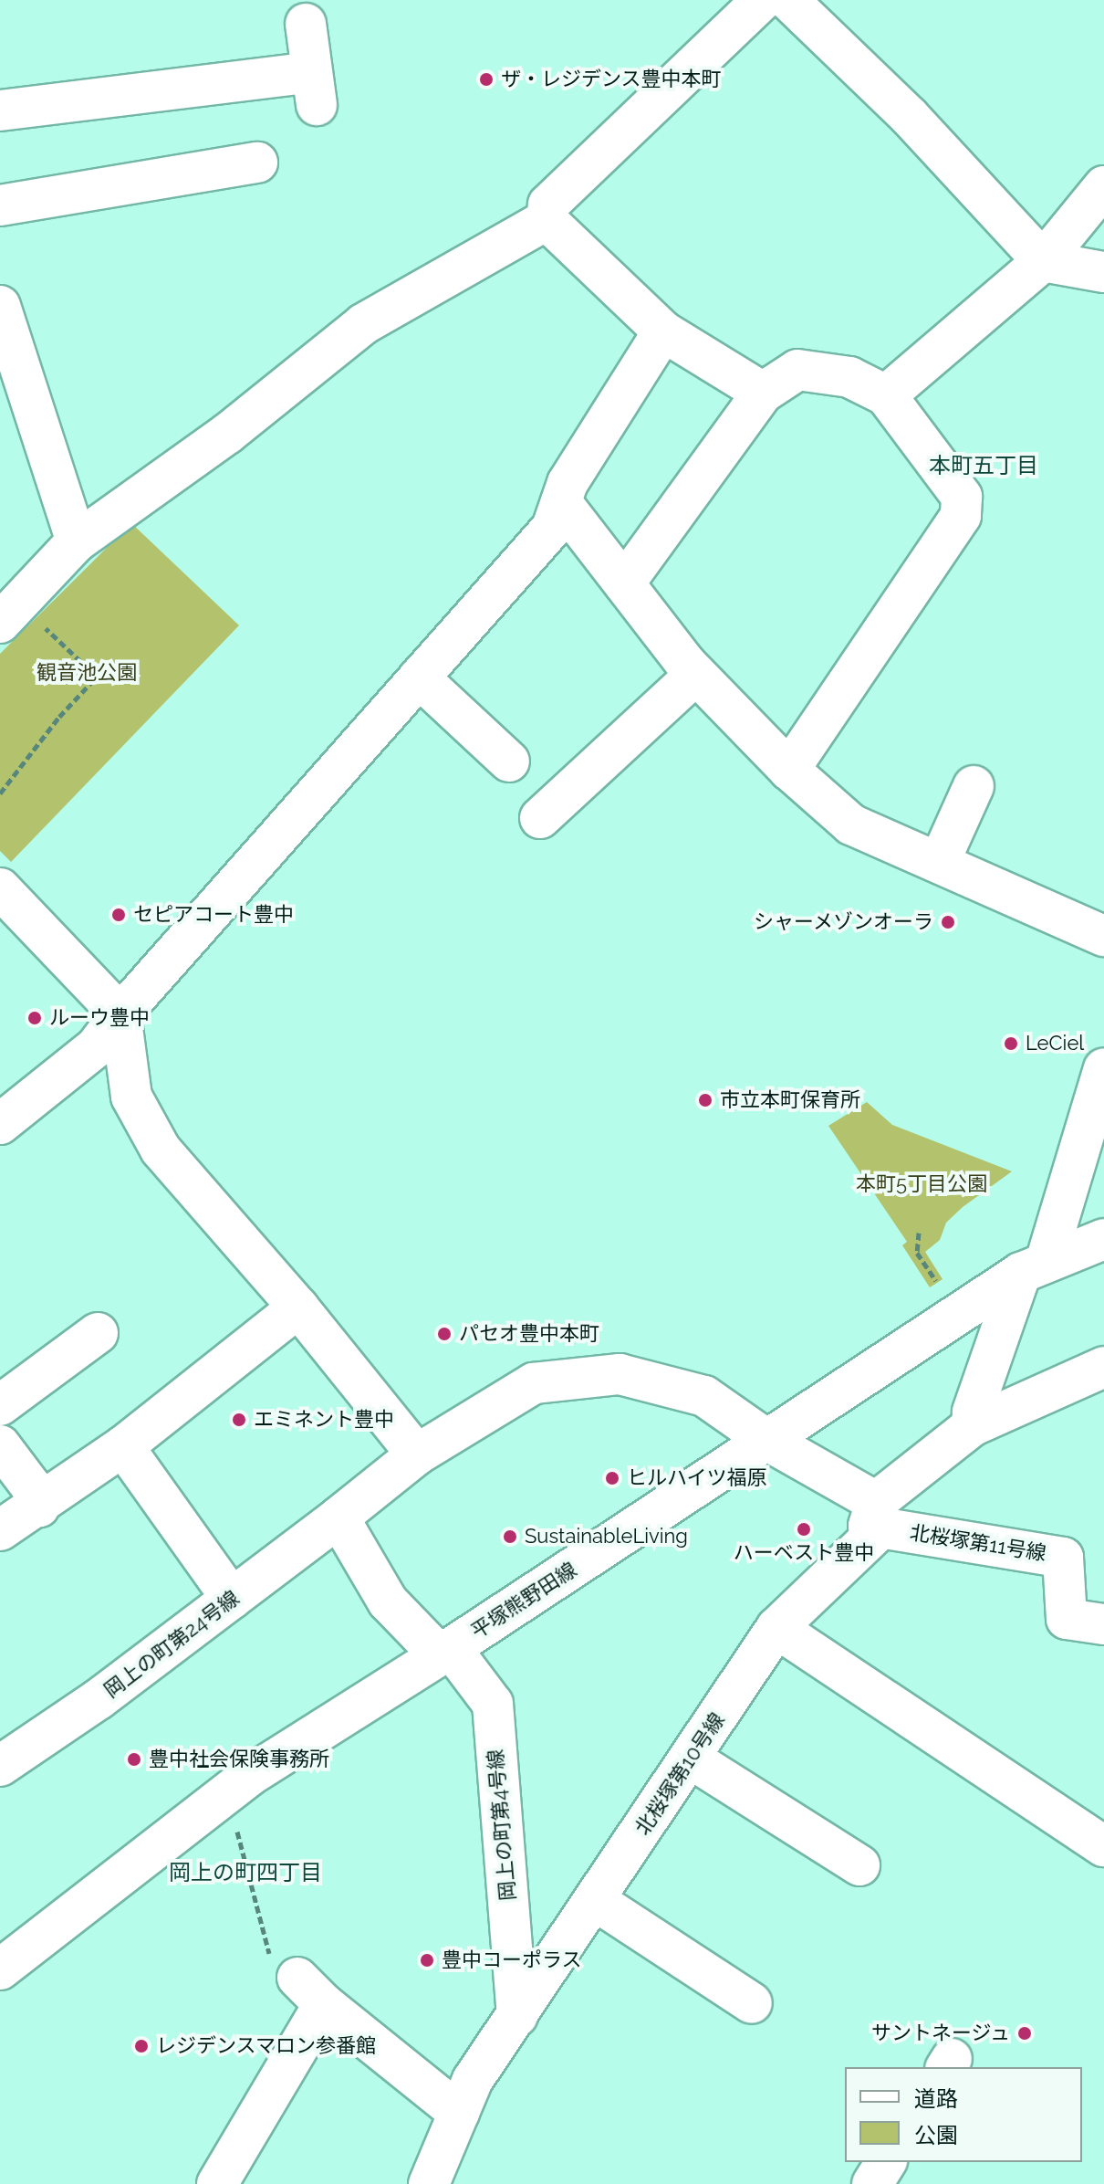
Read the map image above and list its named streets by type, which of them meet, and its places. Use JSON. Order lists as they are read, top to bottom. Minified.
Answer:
{"streets":{"street":["北桜塚第11号線","平塚熊野田線","岡上の町第24号線","北桜塚第10号線","岡上の町第4号線"]},"crossings":[["北桜塚第11号線","北桜塚第10号線"],["平塚熊野田線","岡上の町第24号線"],["平塚熊野田線","岡上の町第4号線"],["岡上の町第24号線","岡上の町第4号線"],["北桜塚第10号線","岡上の町第4号線"]],"districts":["本町五丁目","岡上の町四丁目"],"parks":["観音池公園","本町5丁目公園"],"places":["ザ・レジデンス豊中本町","セピアコート豊中","シャーメゾンオーラ","ルーウ豊中","LeCiel","市立本町保育所","パセオ豊中本町","エミネント豊中","ヒルハイツ福原","ハーベスト豊中","SustainableLiving","豊中社会保険事務所","豊中コーポラス","サントネージュ","レジデンスマロン参番館"],"legend":["道路","公園"]}
